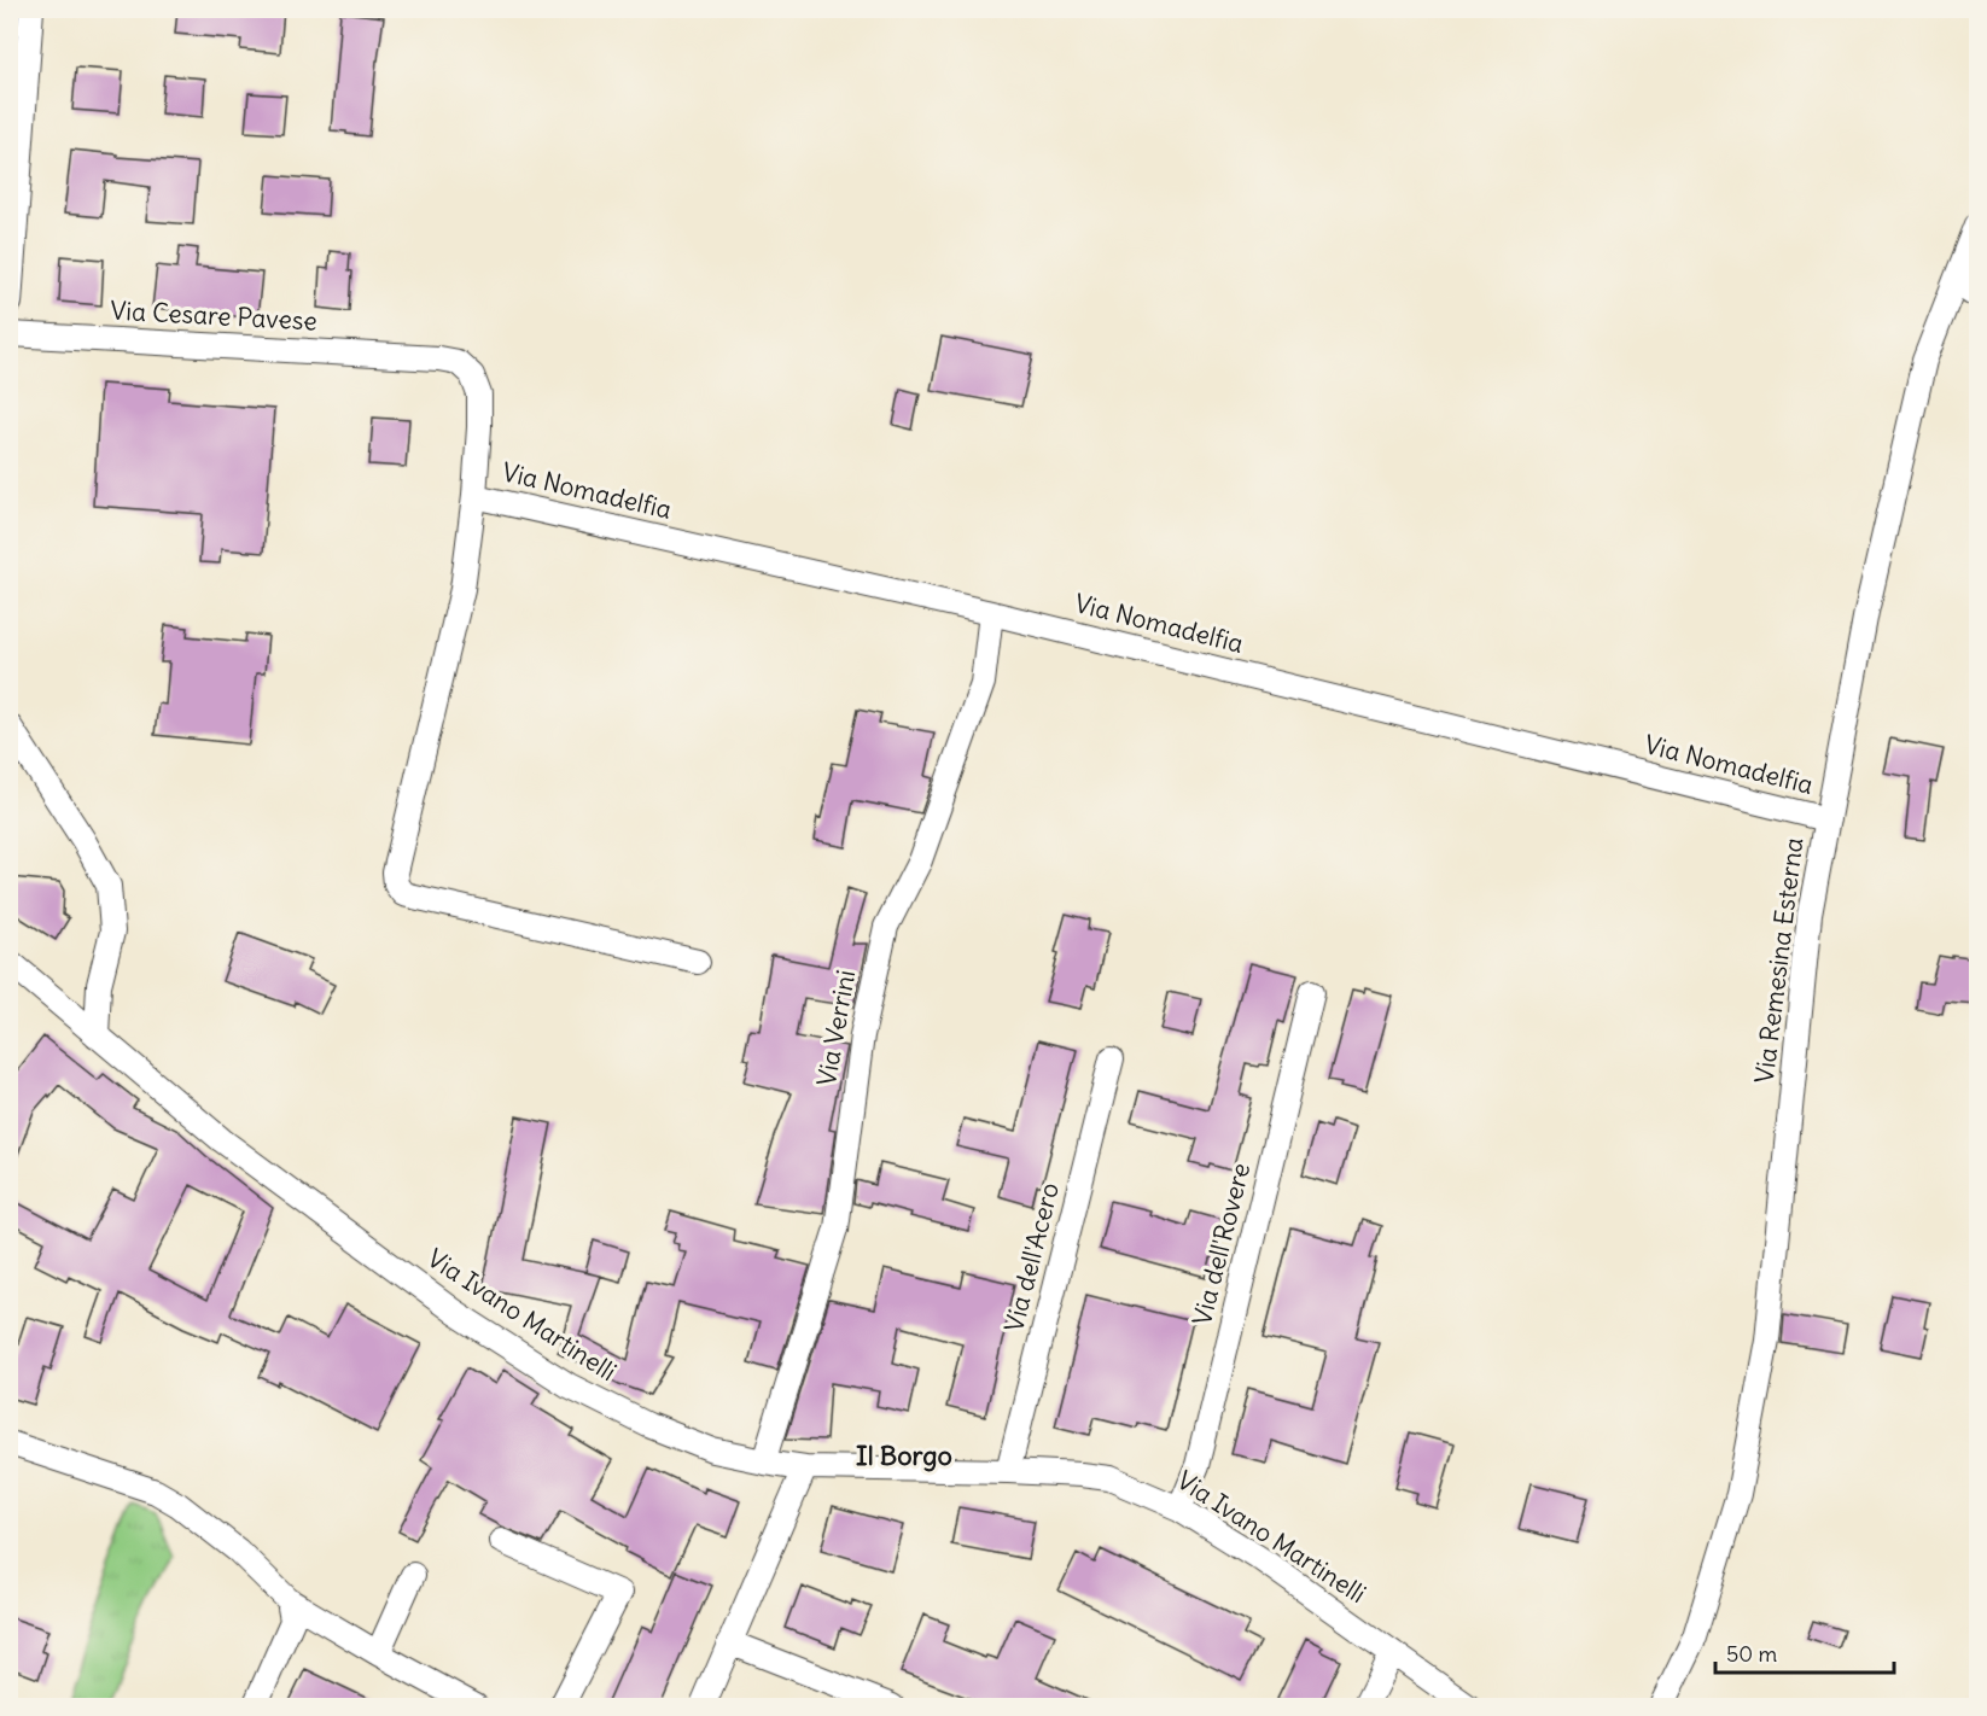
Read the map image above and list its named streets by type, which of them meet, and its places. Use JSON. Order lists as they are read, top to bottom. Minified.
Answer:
{"streets":{"street":["Via Cesare Pavese","Via Nomadelfia","Via Remesina Esterna","Via Verrini","Via dell'Rovere","Via dell'Acero","Via Ivano Martinelli"]},"crossings":[["Via Cesare Pavese","Via Nomadelfia"],["Via Nomadelfia","Via Remesina Esterna"],["Via Nomadelfia","Via Verrini"],["Via Verrini","Via Ivano Martinelli"],["Via dell'Rovere","Via Ivano Martinelli"],["Via dell'Acero","Via Ivano Martinelli"]],"districts":["Il Borgo"],"scale_bar":"50 m"}
